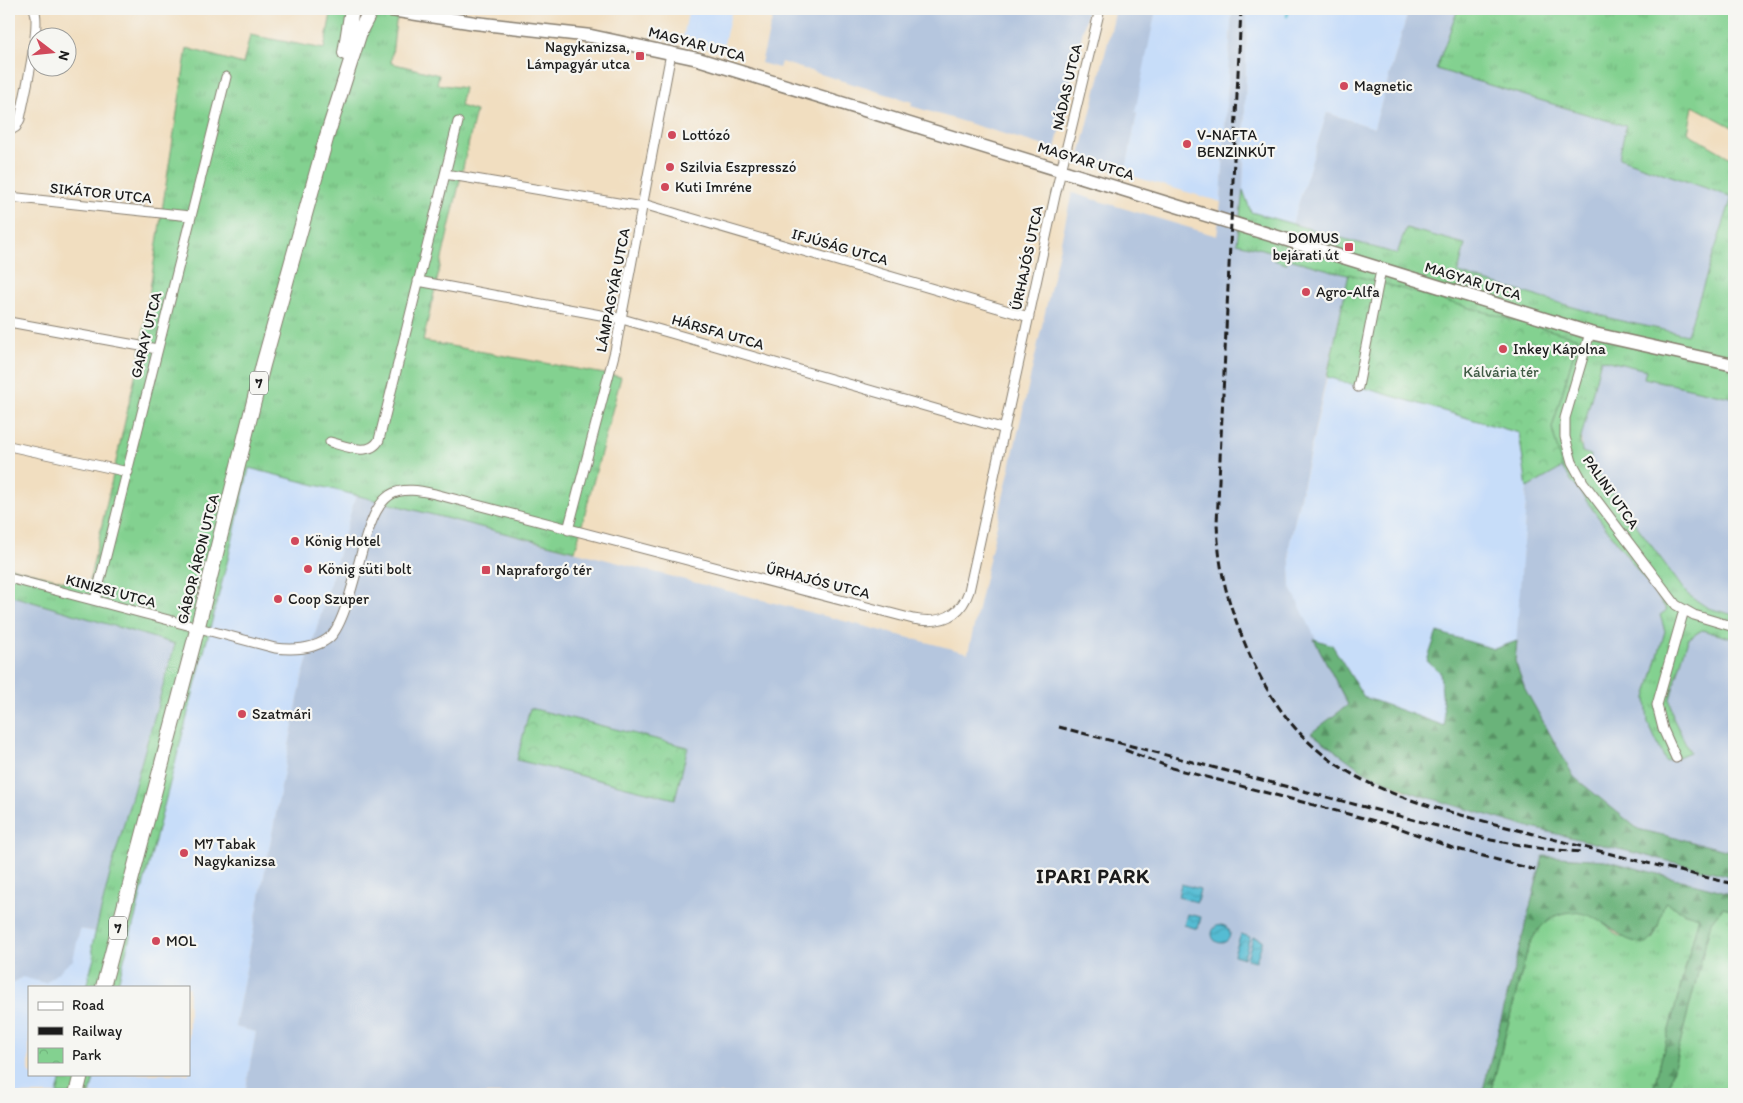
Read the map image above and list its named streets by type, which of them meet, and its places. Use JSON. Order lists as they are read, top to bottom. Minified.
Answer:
{"streets":{"main road":["MAGYAR UTCA","7","GÁBOR ÁRON UTCA"],"street":["NÁDAS UTCA","SIKÁTOR UTCA","IFJÚSÁG UTCA","ŰRHAJÓS UTCA","LÁMPAGYÁR UTCA","HÁRSFA UTCA","GARAY UTCA","PALINI UTCA","KINIZSI UTCA"]},"crossings":[["MAGYAR UTCA","NÁDAS UTCA"],["MAGYAR UTCA","ŰRHAJÓS UTCA"],["MAGYAR UTCA","LÁMPAGYÁR UTCA"],["MAGYAR UTCA","PALINI UTCA"],["NÁDAS UTCA","ŰRHAJÓS UTCA"],["SIKÁTOR UTCA","GARAY UTCA"],["IFJÚSÁG UTCA","ŰRHAJÓS UTCA"],["IFJÚSÁG UTCA","LÁMPAGYÁR UTCA"],["ŰRHAJÓS UTCA","LÁMPAGYÁR UTCA"],["ŰRHAJÓS UTCA","HÁRSFA UTCA"],["ŰRHAJÓS UTCA","KINIZSI UTCA"],["LÁMPAGYÁR UTCA","HÁRSFA UTCA"],["GARAY UTCA","KINIZSI UTCA"],["GÁBOR ÁRON UTCA","KINIZSI UTCA"]],"districts":["IPARI PARK"],"parks":["Kálvária tér"],"places":{"transit":["Nagykanizsa, Lámpagyár utca","DOMUS bejárati út","Napraforgó tér"],"other":["Magnetic","Lottózó","V-NAFTA BENZINKÚT","Szilvia Eszpresszó","Kuti Imréne","Agro-Alfa","Inkey Kápolna","König Hotel","König süti bolt","Coop Szuper","Szatmári","M7 Tabak Nagykanizsa","MOL"]},"legend":["Road","Railway","Park"],"north":"right"}
